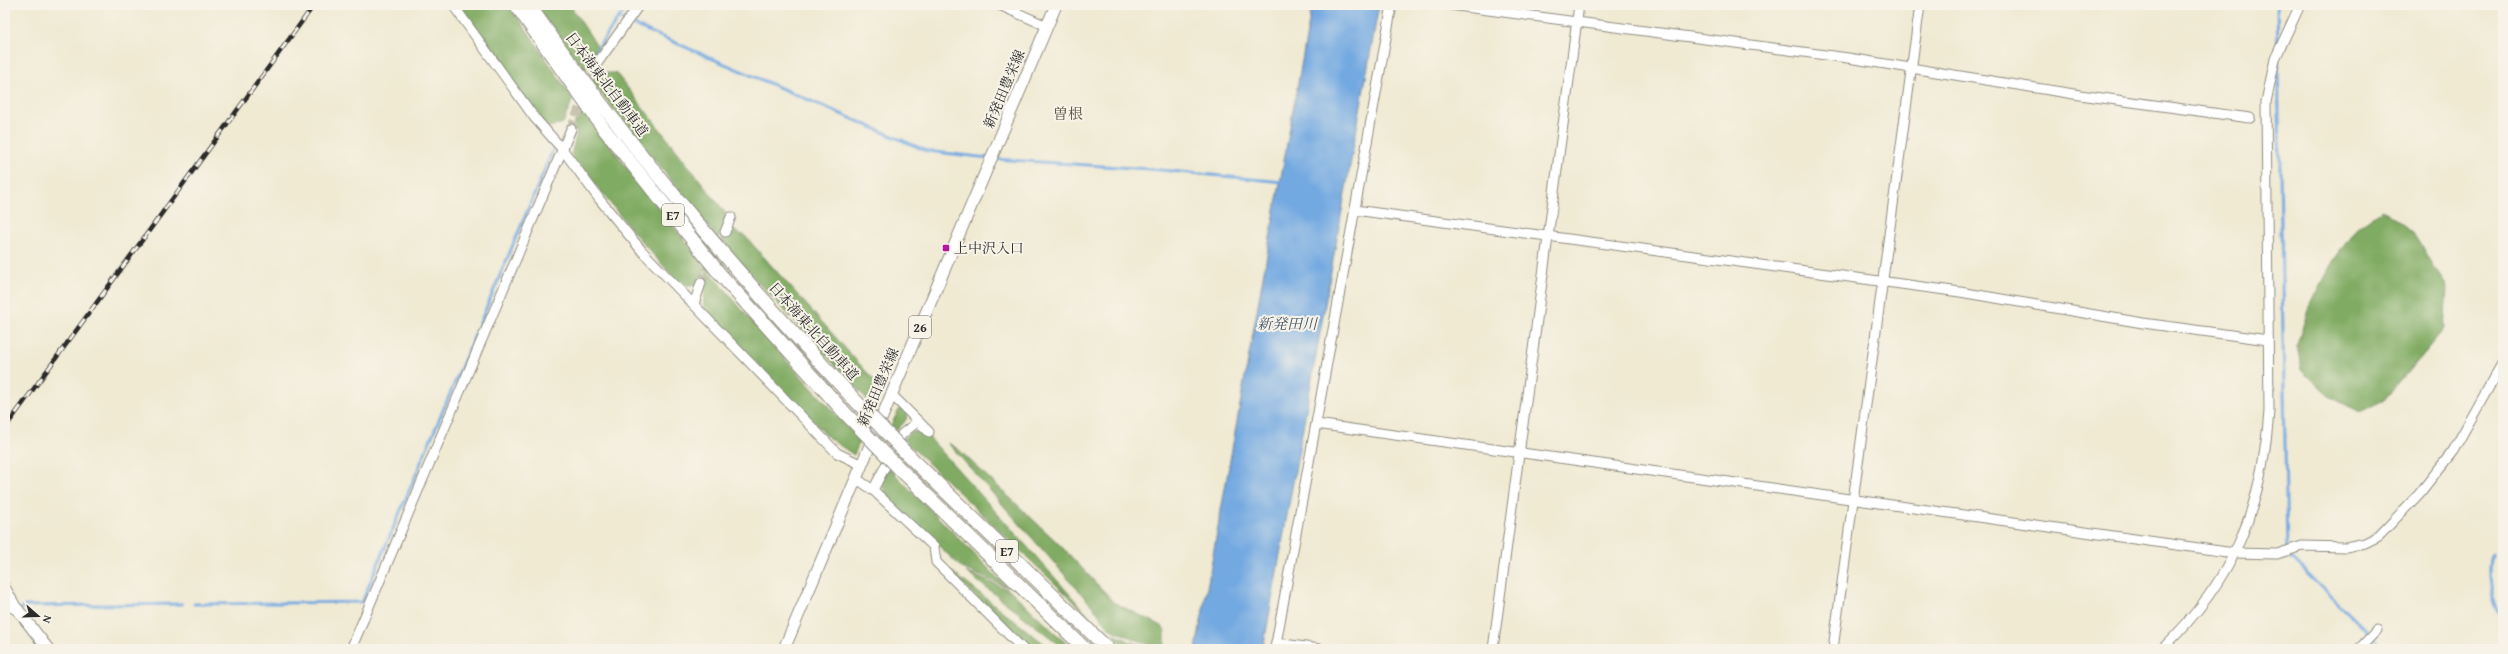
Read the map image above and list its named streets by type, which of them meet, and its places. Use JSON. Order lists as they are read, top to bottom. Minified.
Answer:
{"streets":{"highway":["日本海東北自動車道","E7"],"main road":["新発田豊栄線","26"]},"districts":["曽根"],"water":["新発田川"],"places":{"transit":["上中沢入口"]},"north":"right"}
